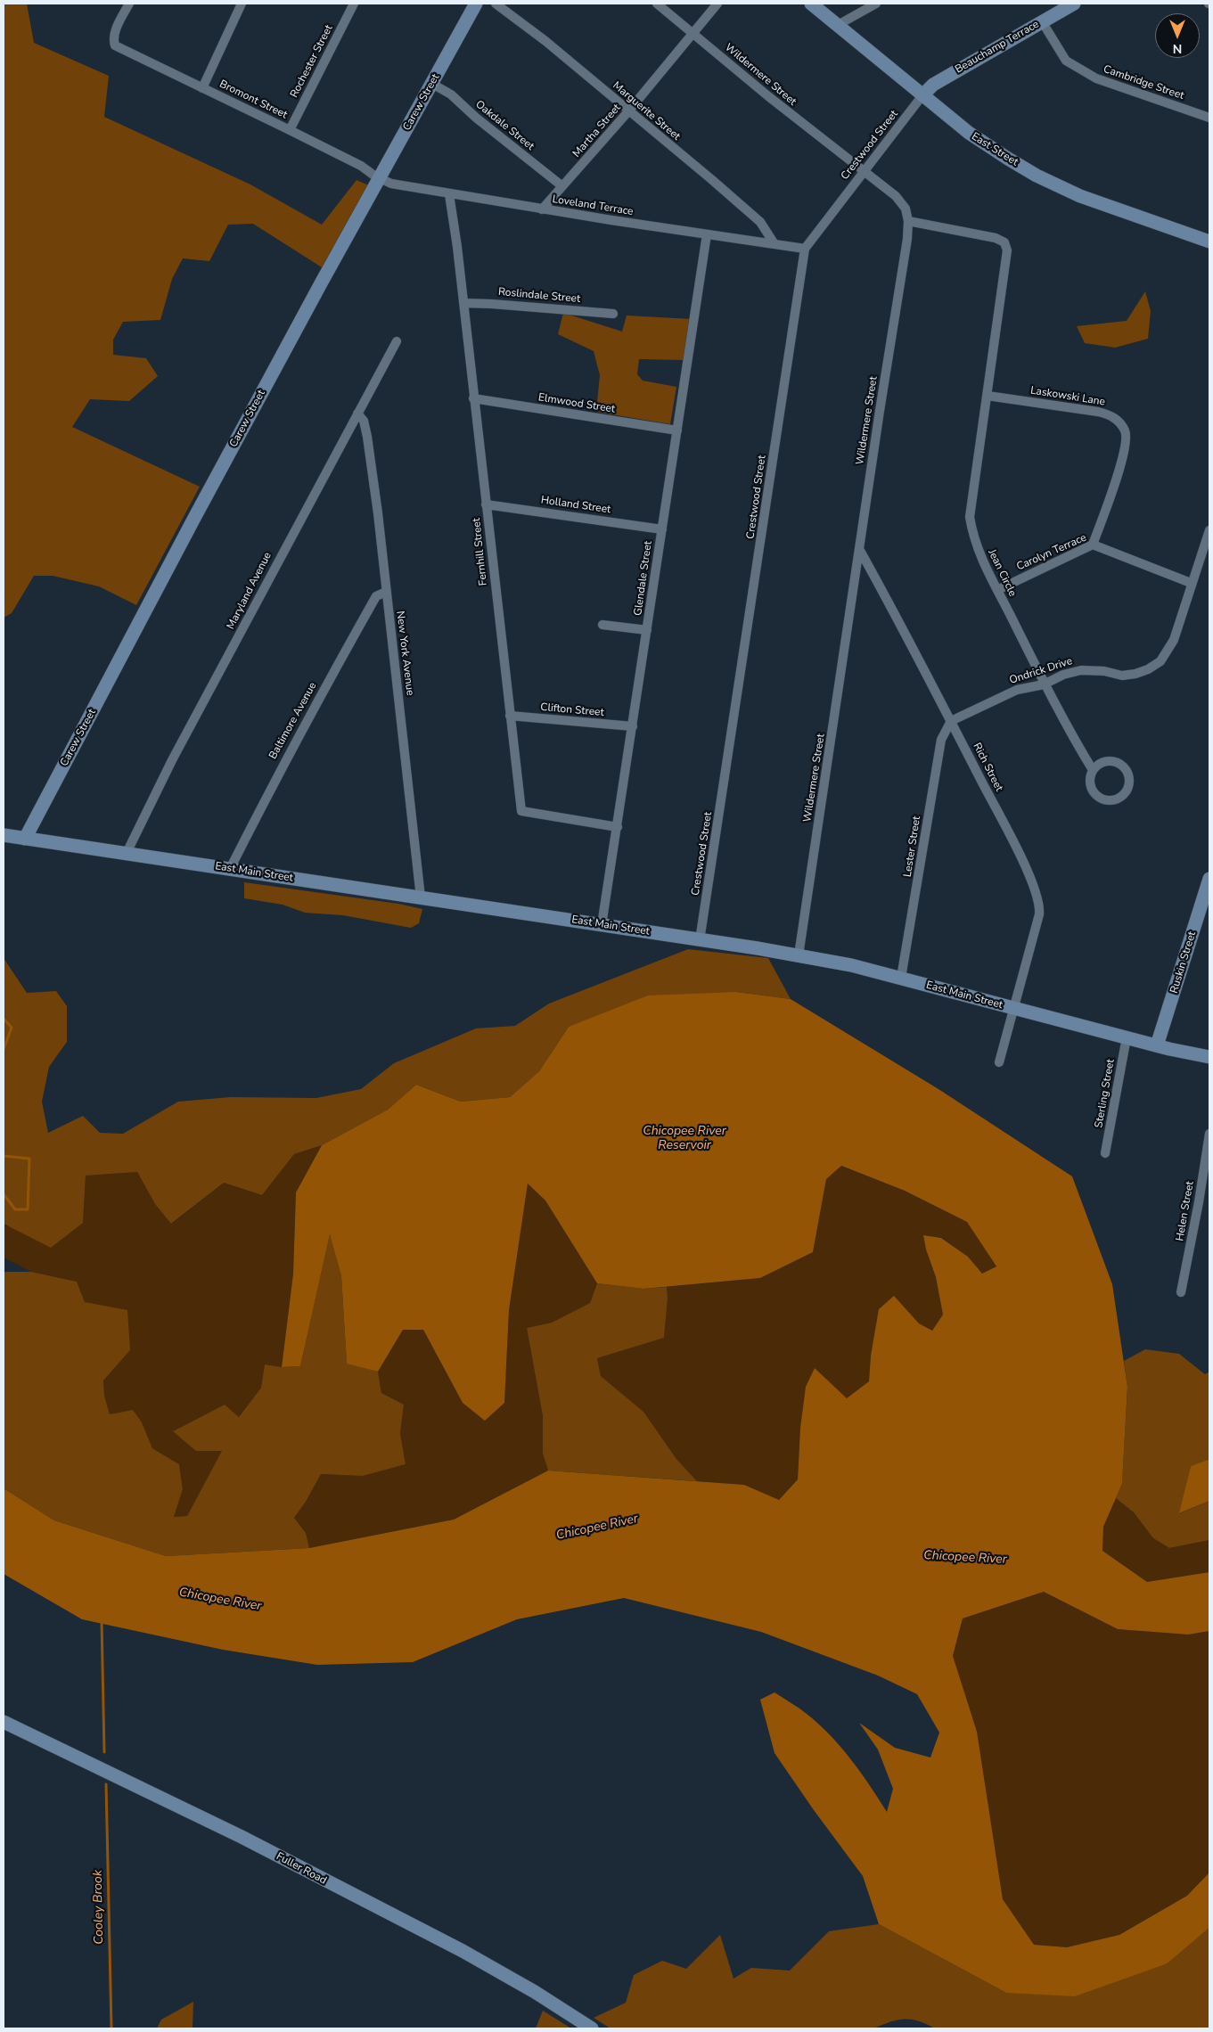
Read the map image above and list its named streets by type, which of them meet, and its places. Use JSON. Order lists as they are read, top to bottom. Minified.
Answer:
{"streets":{"main road":["Beauchamp Terrace","Carew Street","East Street","East Main Street","Ruskin Street","Fuller Road"],"street":["Rochester Street","Wildermere Street","Cambridge Street","Bromont Street","Marguerite Street","Oakdale Street","Martha Street","Crestwood Street","Loveland Terrace","Roslindale Street","Laskowski Lane","Elmwood Street","Holland Street","Fernhill Street","Carolyn Terrace","Jean Circle","Glendale Street","Maryland Avenue","New York Avenue","Ondrick Drive","Clifton Street","Baltimore Avenue","Rich Street","Lester Street","Sterling Street","Helen Street"]},"crossings":[["Beauchamp Terrace","Cambridge Street"],["Beauchamp Terrace","Crestwood Street"],["Beauchamp Terrace","East Street"],["Rochester Street","Bromont Street"],["Wildermere Street","Martha Street"],["Wildermere Street","Crestwood Street"],["Wildermere Street","Jean Circle"],["Wildermere Street","Rich Street"],["Wildermere Street","East Main Street"],["Bromont Street","Carew Street"],["Bromont Street","Loveland Terrace"],["Carew Street","Oakdale Street"],["Carew Street","Loveland Terrace"],["Carew Street","East Main Street"],["Marguerite Street","Martha Street"],["Marguerite Street","Loveland Terrace"],["Oakdale Street","Martha Street"],["Martha Street","Loveland Terrace"],["Crestwood Street","East Street"],["Crestwood Street","Loveland Terrace"],["Crestwood Street","East Main Street"],["Loveland Terrace","Fernhill Street"],["Loveland Terrace","Glendale Street"],["Roslindale Street","Fernhill Street"],["Laskowski Lane","Carolyn Terrace"],["Laskowski Lane","Jean Circle"],["Elmwood Street","Fernhill Street"],["Elmwood Street","Glendale Street"],["Holland Street","Fernhill Street"],["Holland Street","Glendale Street"],["Fernhill Street","Glendale Street"],["Fernhill Street","Clifton Street"],["Carolyn Terrace","Jean Circle"],["Carolyn Terrace","Ondrick Drive"],["Jean Circle","Ondrick Drive"],["Glendale Street","Clifton Street"],["Glendale Street","East Main Street"],["Maryland Avenue","New York Avenue"],["Maryland Avenue","East Main Street"],["New York Avenue","Baltimore Avenue"],["New York Avenue","East Main Street"],["Ondrick Drive","Rich Street"],["Ondrick Drive","Lester Street"],["Baltimore Avenue","East Main Street"],["Rich Street","Lester Street"],["Rich Street","East Main Street"],["Lester Street","East Main Street"],["East Main Street","Ruskin Street"],["East Main Street","Sterling Street"]],"water":["Chicopee River Reservoir","Chicopee River","Cooley Brook"],"north":"bottom"}
